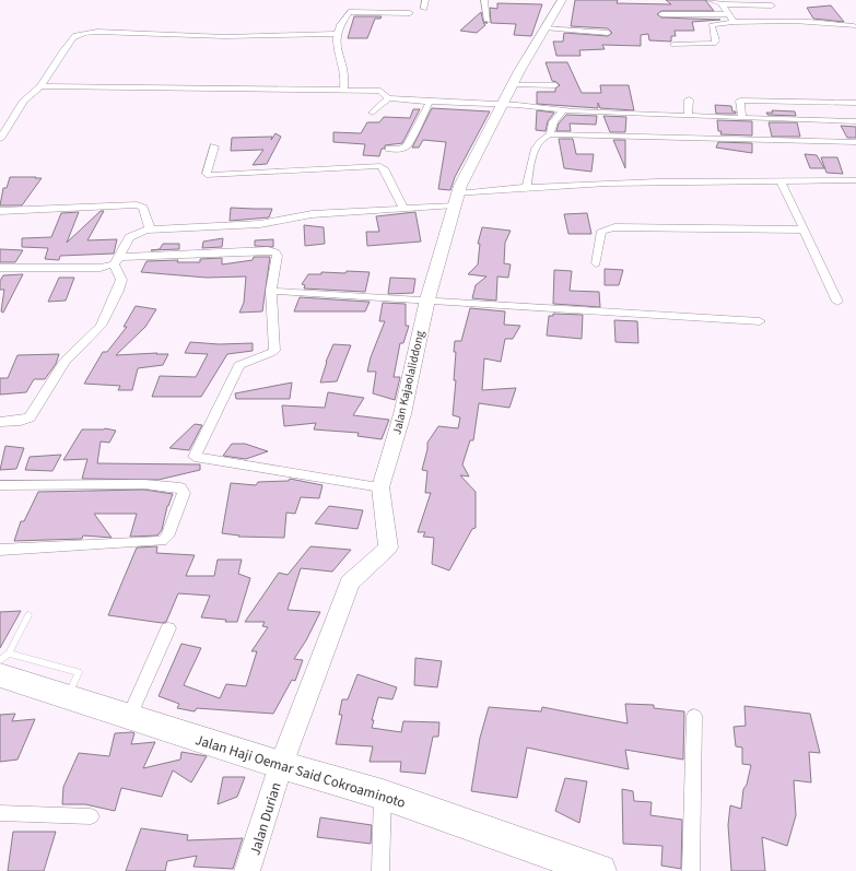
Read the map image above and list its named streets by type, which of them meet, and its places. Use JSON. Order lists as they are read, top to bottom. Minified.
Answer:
{"streets":{"highway":["Jalan Haji Oemar Said Cokroaminoto"],"street":["Jalan Kajaolaliddong","Jalan Durian"]},"crossings":[["Jalan Kajaolaliddong","Jalan Haji Oemar Said Cokroaminoto"],["Jalan Kajaolaliddong","Jalan Durian"],["Jalan Haji Oemar Said Cokroaminoto","Jalan Durian"]]}
